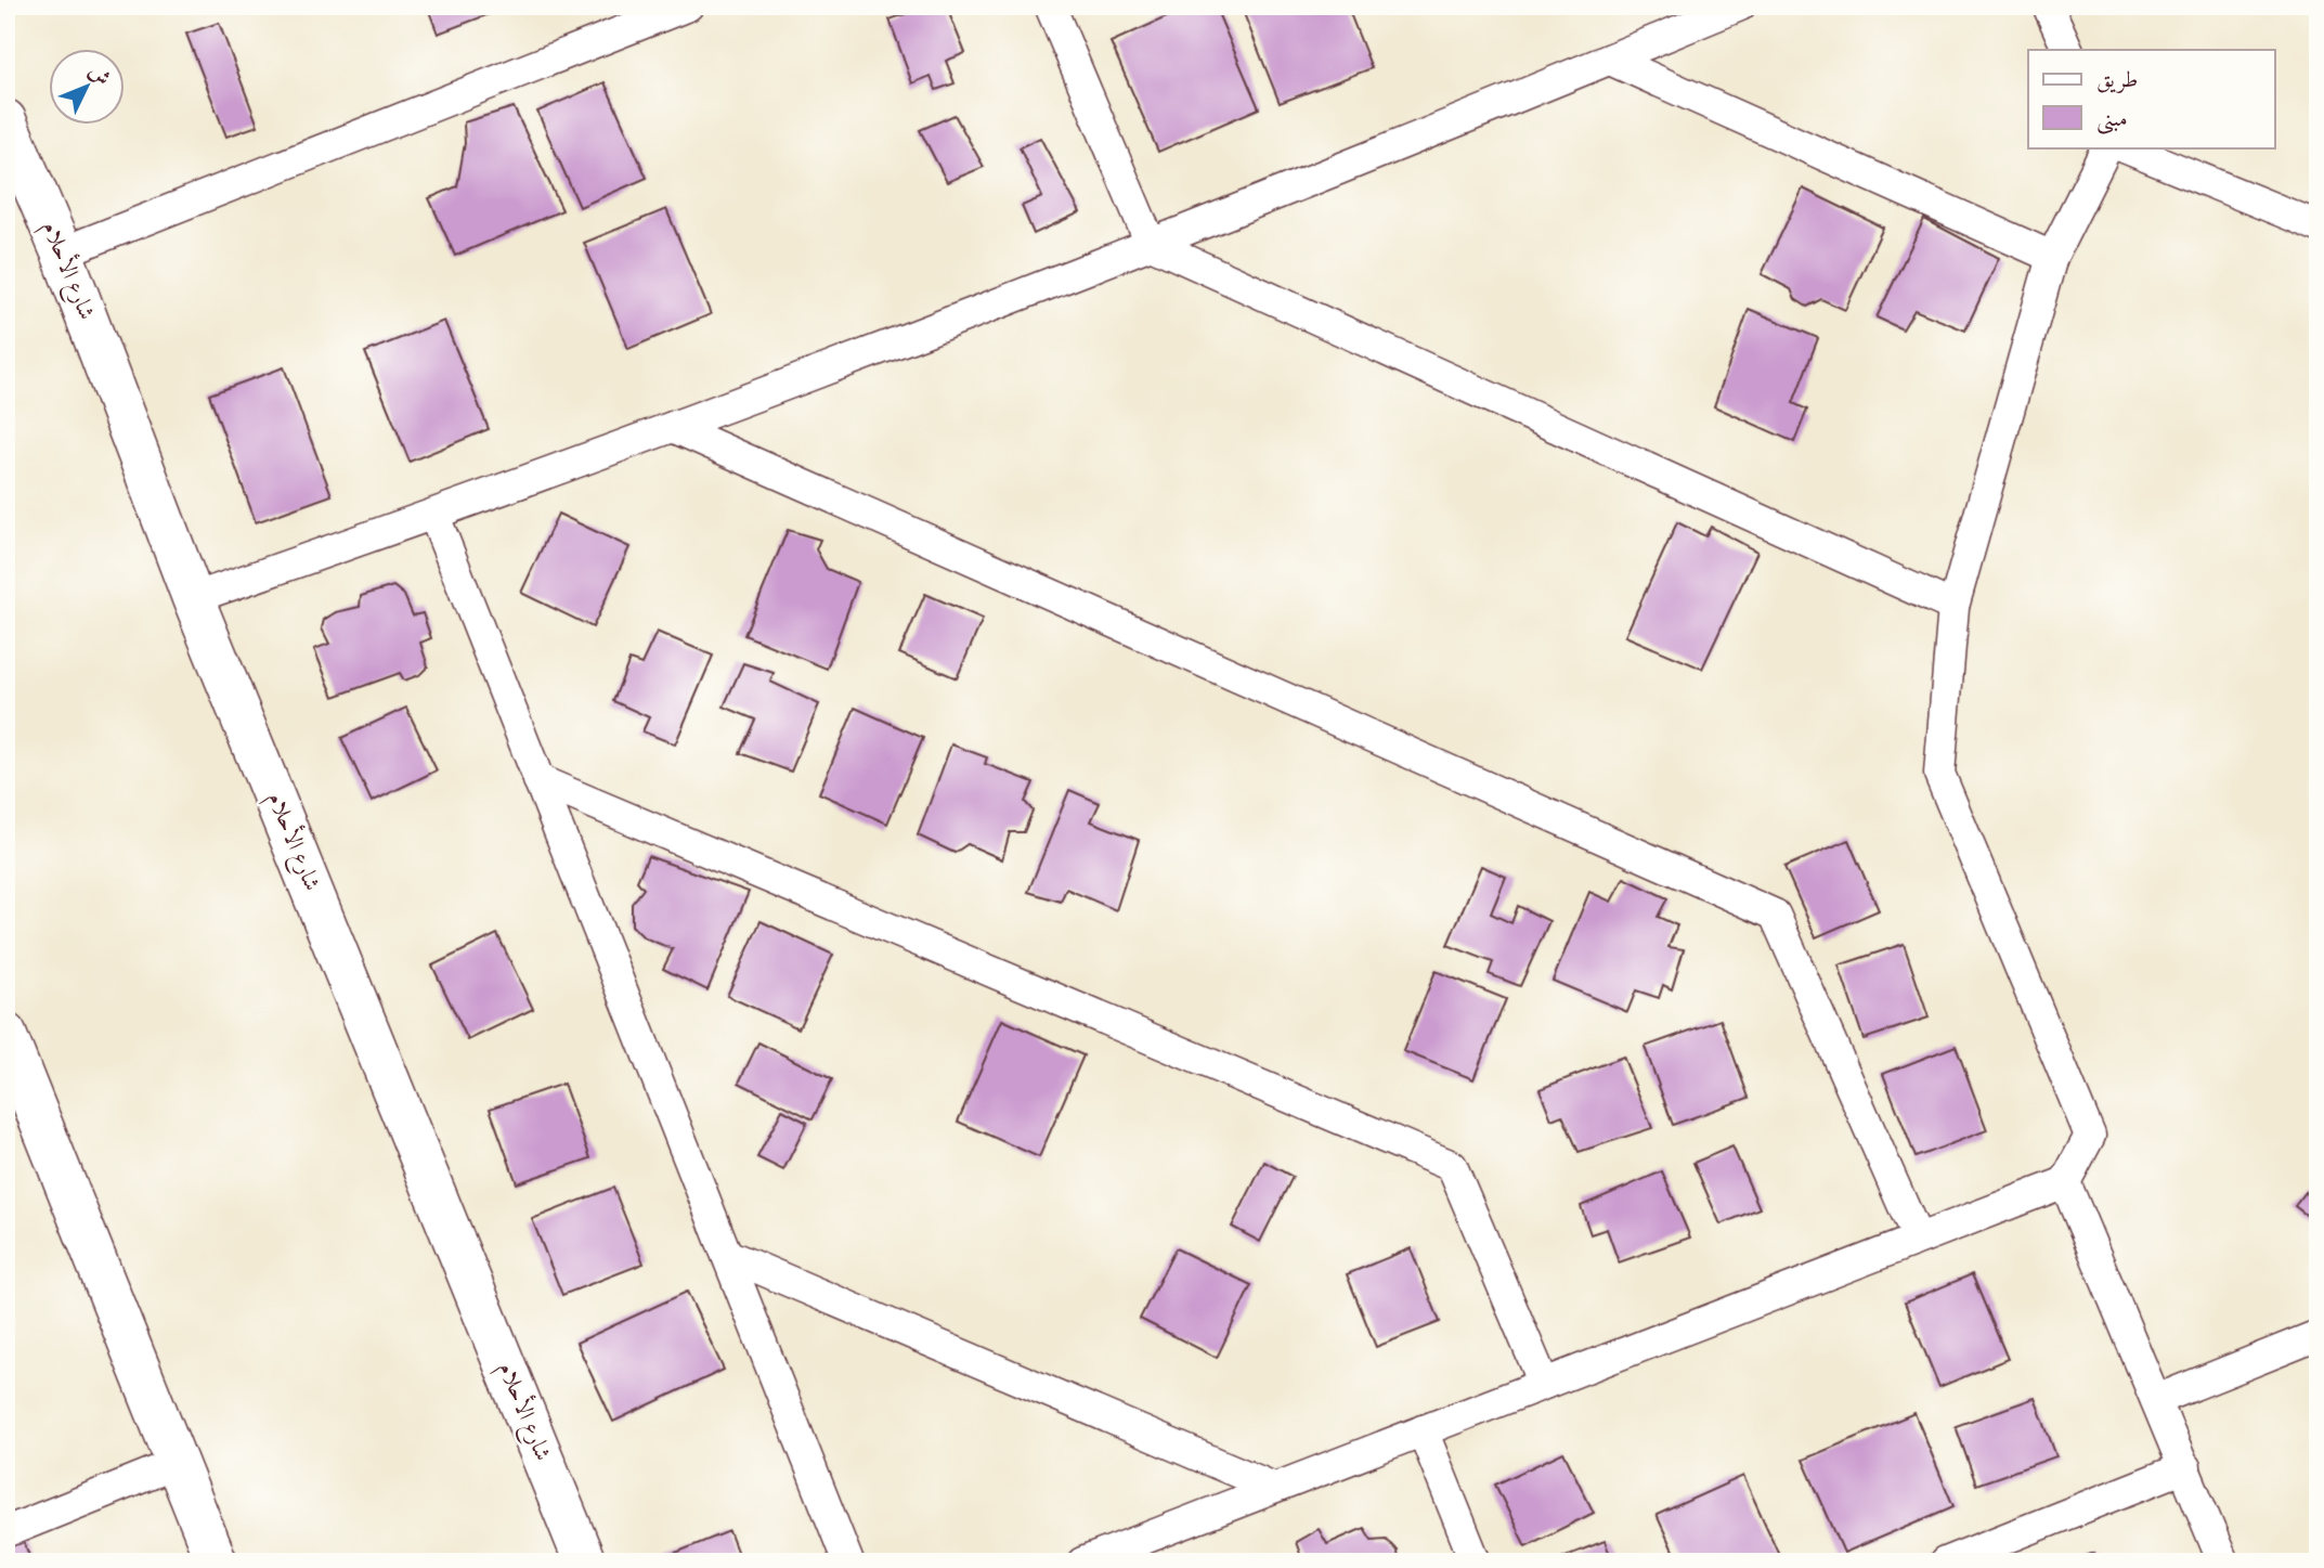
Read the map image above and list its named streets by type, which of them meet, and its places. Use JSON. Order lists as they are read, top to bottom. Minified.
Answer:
{"streets":{"main road":["شارع الأحلام"]},"legend":["طريق","مبنى"],"north":"top right"}
